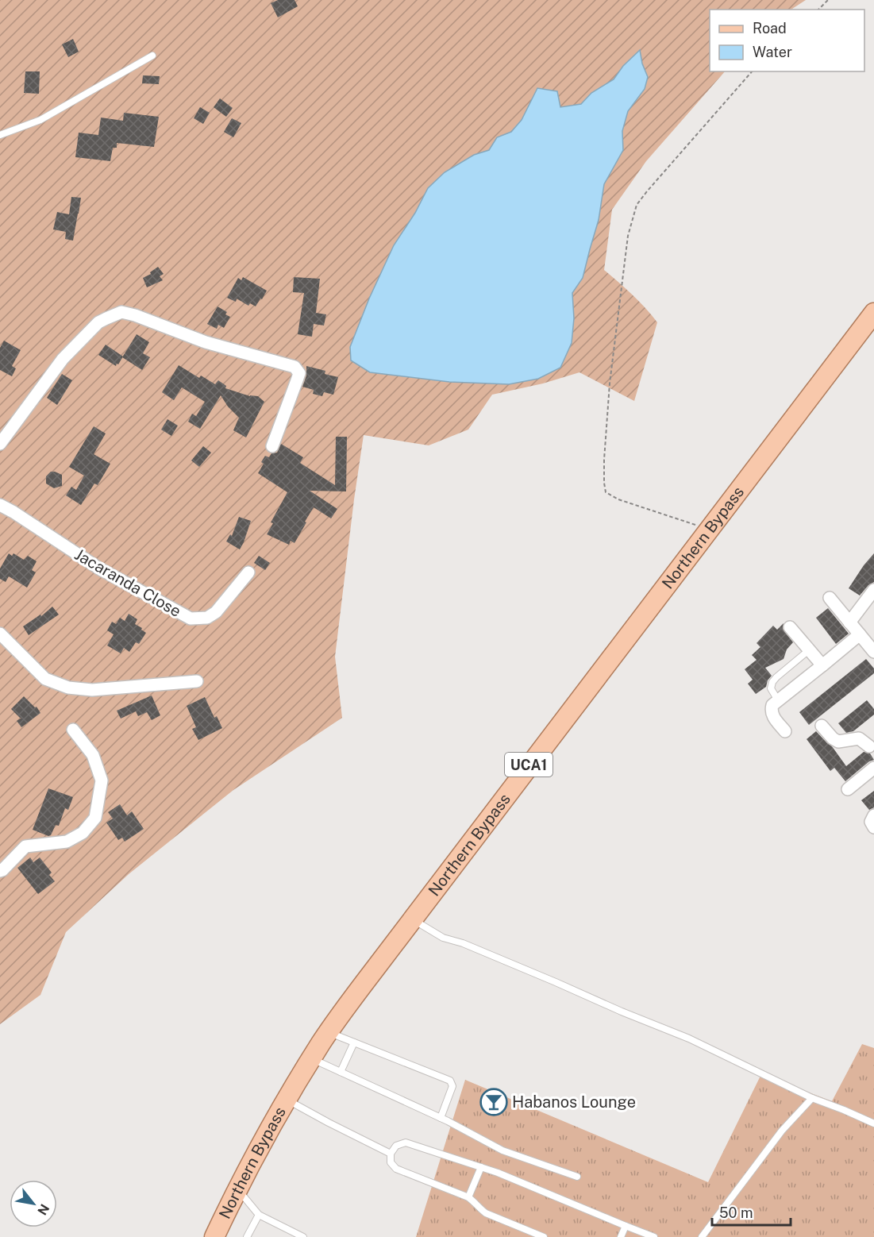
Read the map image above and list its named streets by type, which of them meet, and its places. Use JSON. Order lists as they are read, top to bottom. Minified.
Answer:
{"streets":{"main road":["Northern Bypass","UCA1"],"street":["Jacaranda Close"]},"places":{"bar":["Habanos Lounge"]},"legend":["Road","Water"],"scale_bar":"50 m","north":"bottom right"}
